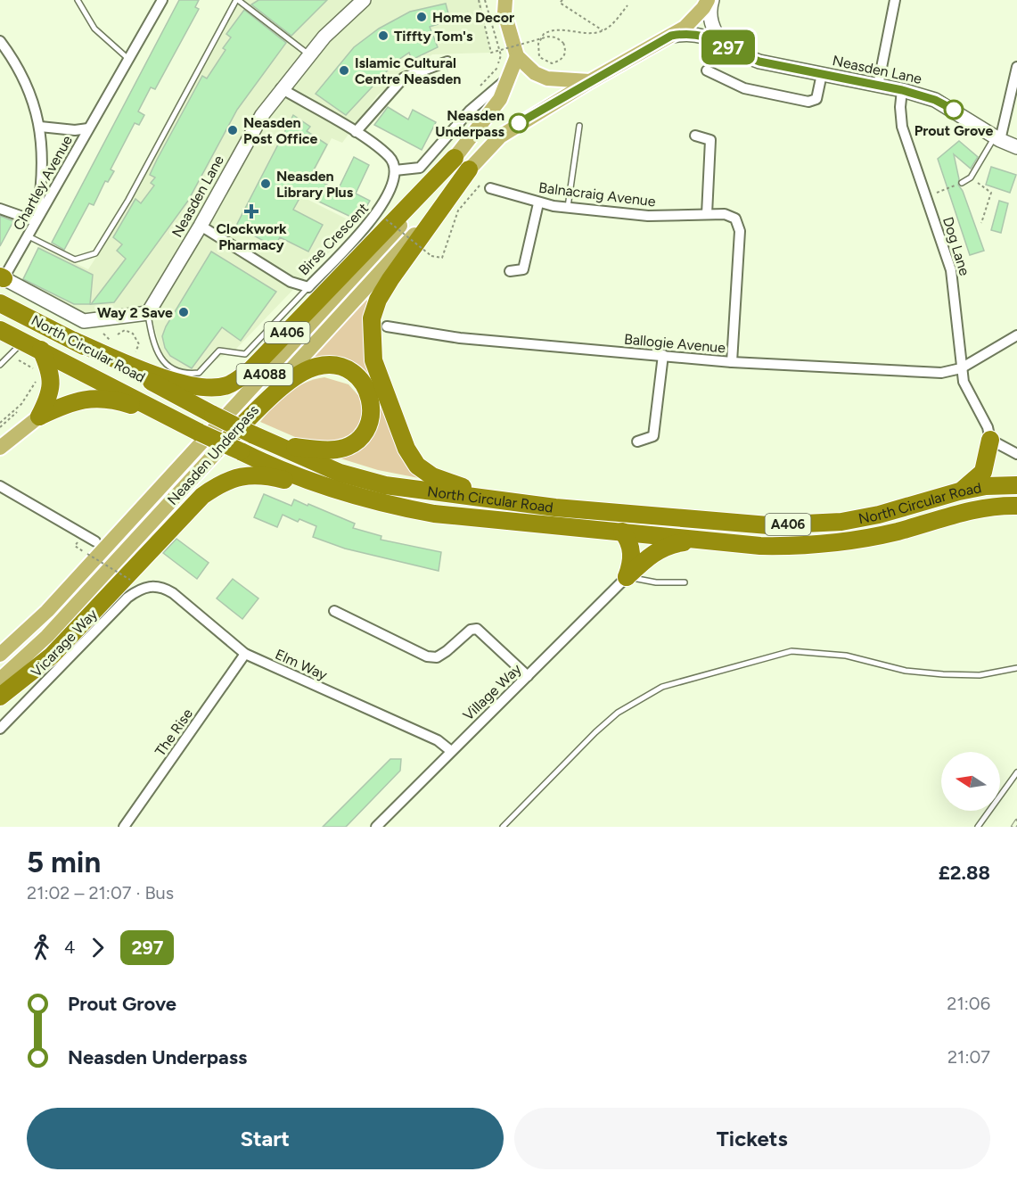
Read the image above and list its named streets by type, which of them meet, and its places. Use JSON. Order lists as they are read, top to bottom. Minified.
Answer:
{"streets":{"highway":["A406","North Circular Road"],"main road":["A4088","Neasden Underpass"],"street":["Neasden Lane","Chartley Avenue","Balnacraig Avenue","Birse Crescent","Dog Lane","Ballogie Avenue","Vicarage Way","Elm Way","Village Way","The Rise"]},"crossings":[["Neasden Lane","Birse Crescent"],["Neasden Lane","Dog Lane"],["Neasden Lane","A4088"],["Balnacraig Avenue","Ballogie Avenue"],["Dog Lane","Ballogie Avenue"],["A406","North Circular Road"],["A406","Neasden Underpass"],["A4088","Neasden Underpass"],["Vicarage Way","Elm Way"],["Elm Way","Village Way"],["Elm Way","The Rise"]],"places":{"other":["Home Decor","Tiffty Tom's","Islamic Cultural Centre Neasden","Prout Grove","Neasden Underpass","Neasden Post Office","Neasden Library Plus","Way 2 Save"],"health":["Clockwork Pharmacy"]},"lines":["bus line 297"],"north":"left","page":{"on_map":"297","heading":["5 min","21:02 – 21:07 · Bus","£2.88"],"legs":["4","297"],"list":[{"name":"Prout Grove","value":"21:06"},{"name":"Neasden Underpass","value":"21:07"}],"buttons":["Start","Tickets"]}}
